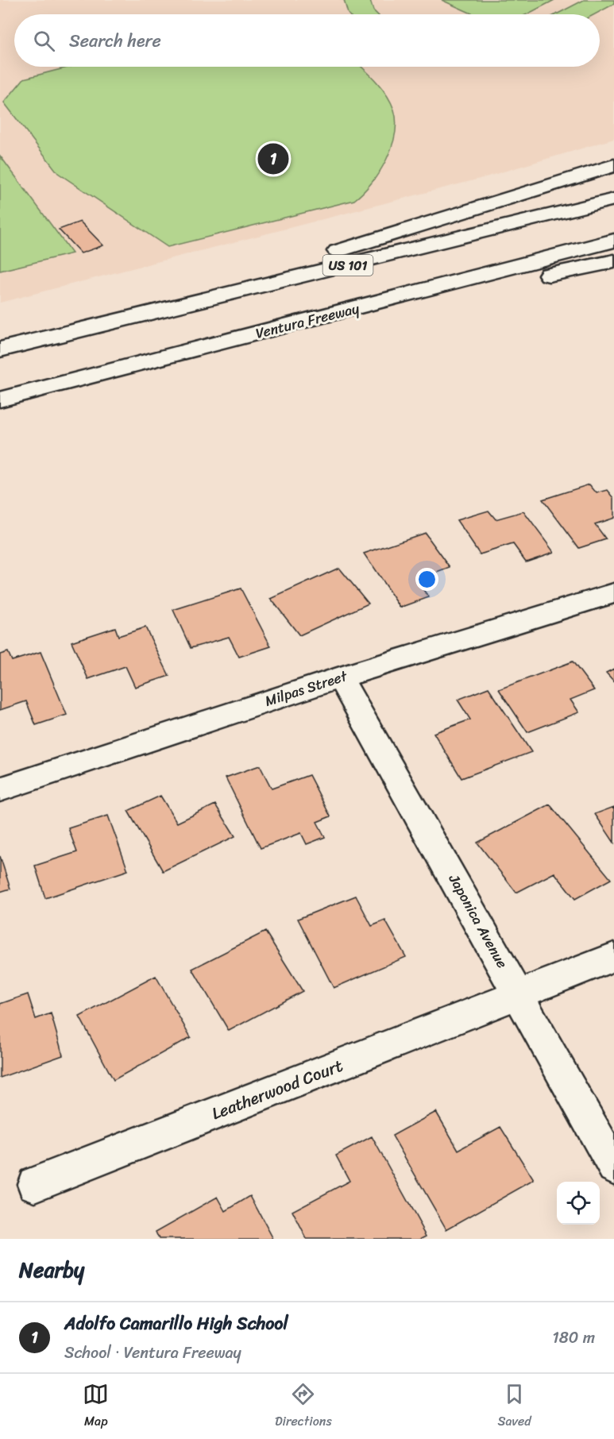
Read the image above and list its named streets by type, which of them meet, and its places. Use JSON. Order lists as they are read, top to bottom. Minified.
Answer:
{"streets":{"main road":["US 101","Ventura Freeway","Milpas Street","Japonica Avenue","Leatherwood Court"]},"crossings":[["Milpas Street","Japonica Avenue"],["Japonica Avenue","Leatherwood Court"]],"page":{"search":"Search here","pins":"1","heading":"Nearby","list":[{"mark":"1","name":"Adolfo Camarillo High School","note":"School · Ventura Freeway","value":"180 m"}],"nav":["Map","Directions","Saved"]}}
